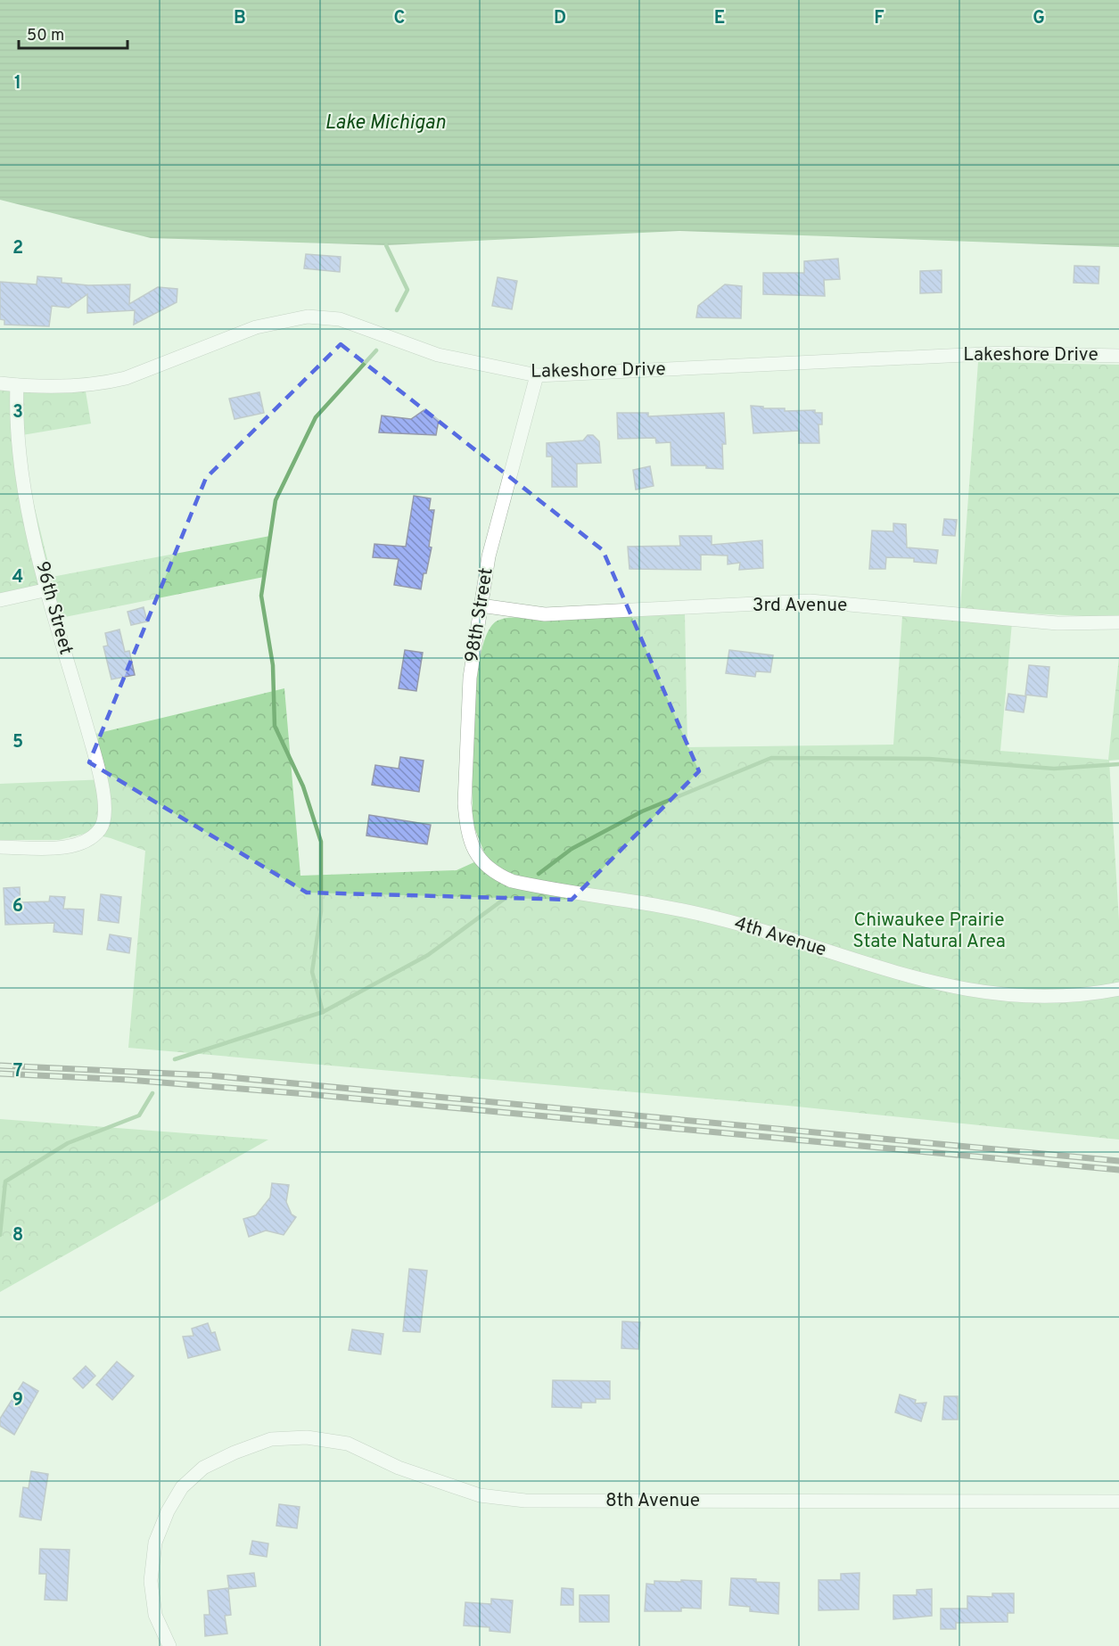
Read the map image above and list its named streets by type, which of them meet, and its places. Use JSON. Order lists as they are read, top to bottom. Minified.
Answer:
{"streets":{"street":["Lakeshore Drive","3rd Avenue","96th Street","98th Street","4th Avenue","8th Avenue"]},"crossings":[["Lakeshore Drive","96th Street"],["Lakeshore Drive","98th Street"],["3rd Avenue","98th Street"],["98th Street","4th Avenue"]],"water":["Lake Michigan"],"parks":["Chiwaukee Prairie State Natural Area"],"scale_bar":"50 m","grid":{"columns":["B","C","D","E","F","G"],"rows":["1","2","3","4","5","6","7","8","9"]}}
